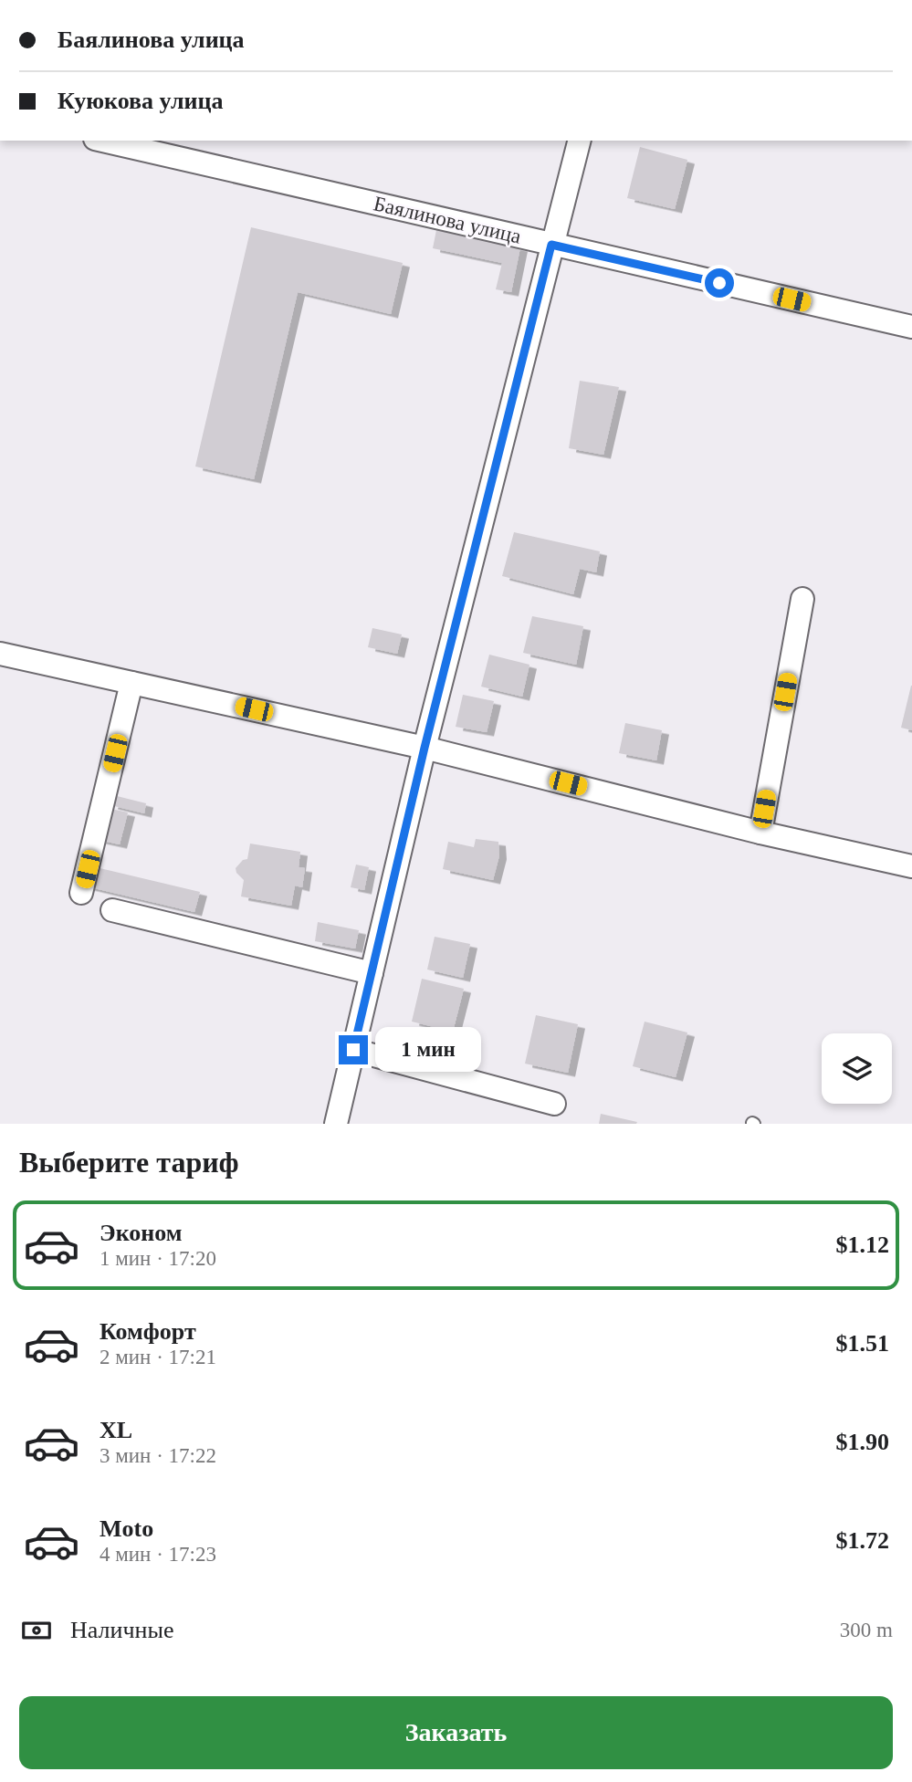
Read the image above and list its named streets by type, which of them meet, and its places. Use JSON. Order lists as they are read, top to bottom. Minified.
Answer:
{"streets":{"street":["Баялинова улица"]},"page":{"banner":["Баялинова улица","Куюкова улица"],"bubble":"1 мин","heading":"Выберите тариф","list":[{"name":"Эконом","note":"1 мин · 17:20","value":"$1.12"},{"name":"Комфорт","note":"2 мин · 17:21","value":"$1.51"},{"name":"XL","note":"3 мин · 17:22","value":"$1.90"},{"name":"Moto","note":"4 мин · 17:23","value":"$1.72"}],"pay":["Наличные","300 m"],"buttons":"Заказать"}}
